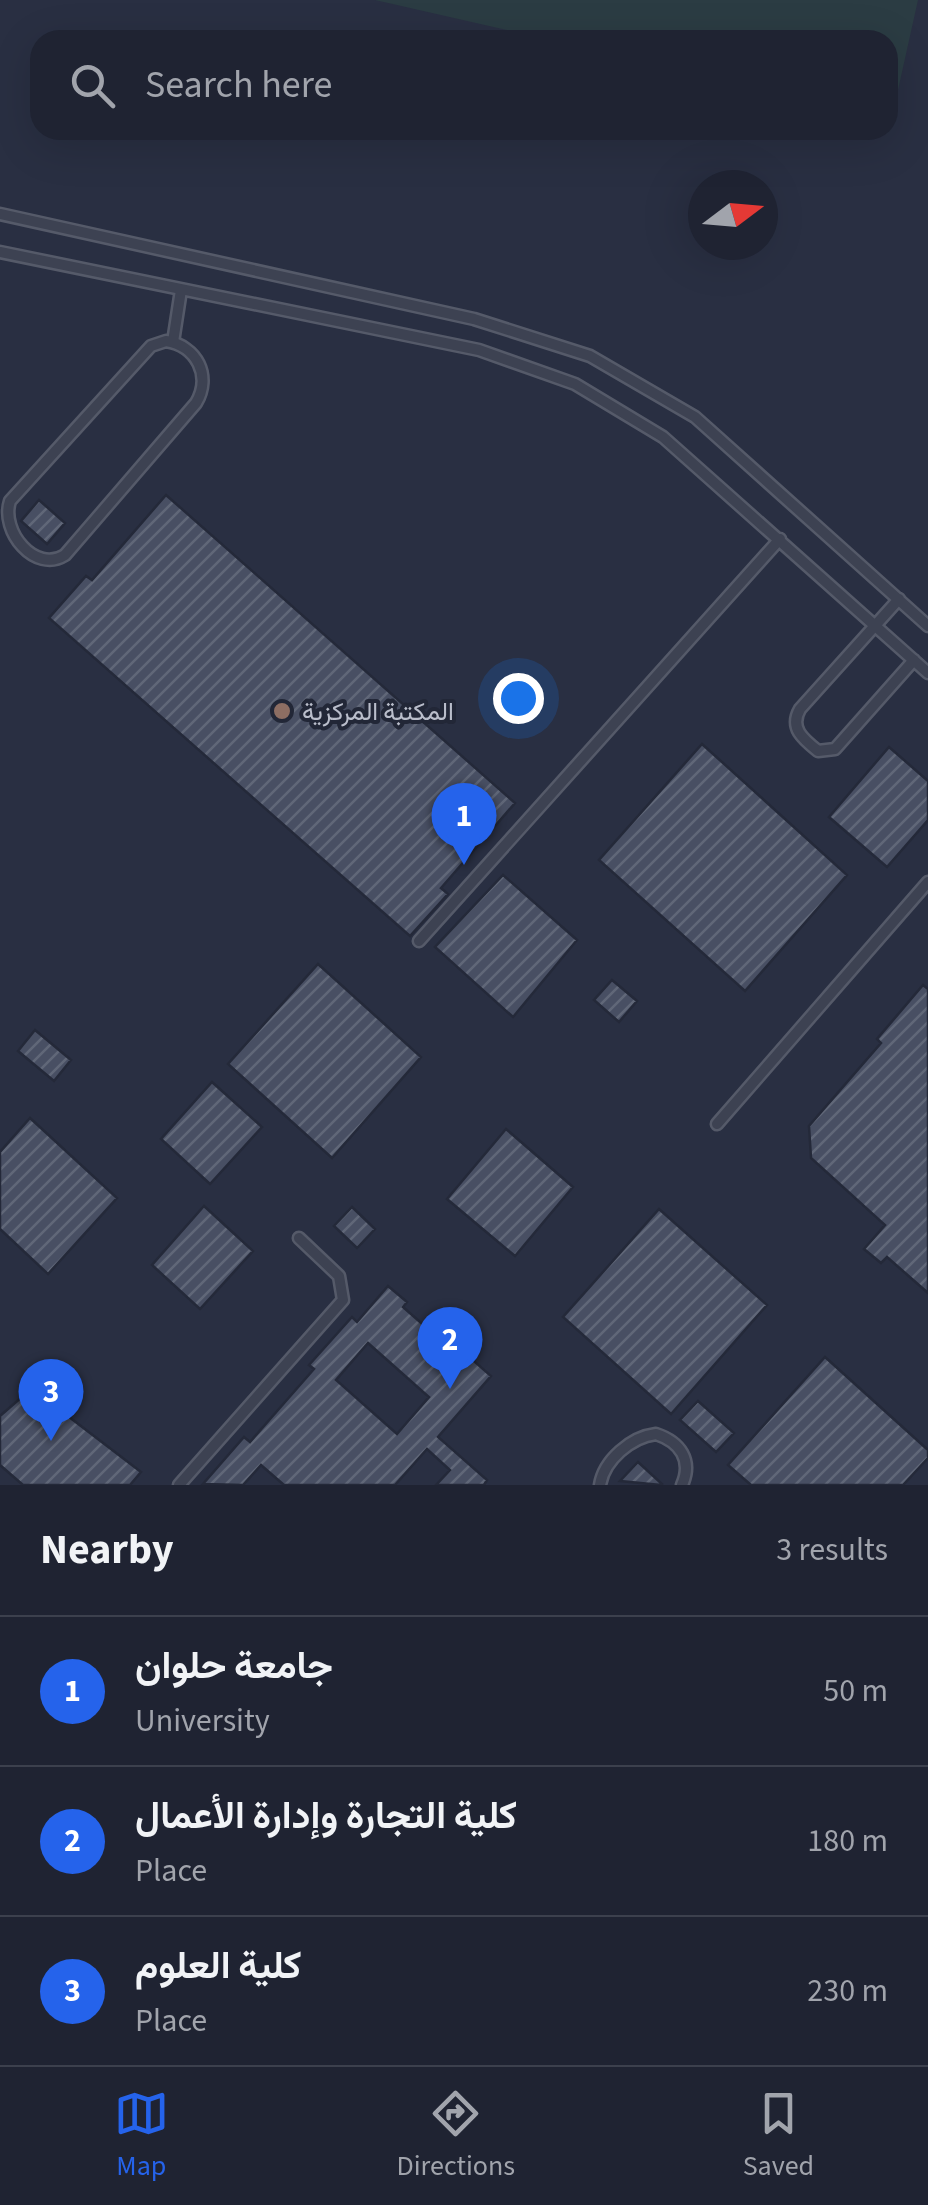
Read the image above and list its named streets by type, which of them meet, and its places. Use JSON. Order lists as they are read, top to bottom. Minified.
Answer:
{"places":["المكتبة المركزية"],"north":"right","page":{"search":"Search here","pins":["1","2","3"],"heading":["Nearby","3 results"],"list":[{"mark":"1","name":"جامعة حلوان","note":"University","value":"50 m"},{"mark":"2","name":"كلية التجارة وإدارة الأعمال","note":"Place","value":"180 m"},{"mark":"3","name":"كلية العلوم","note":"Place","value":"230 m"}],"nav":["Map","Directions","Saved"]}}
